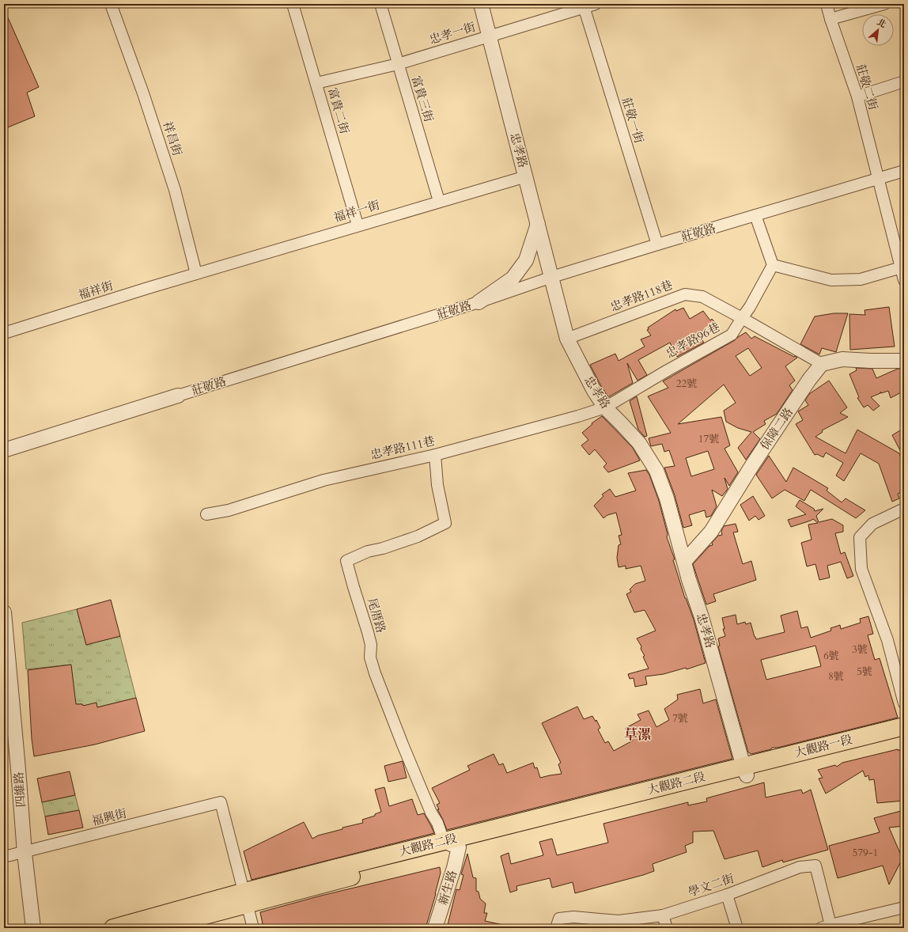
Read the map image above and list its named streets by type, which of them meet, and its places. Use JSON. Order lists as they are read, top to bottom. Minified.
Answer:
{"streets":{"main road":["大觀路一段","大觀路二段"],"street":["忠孝一街","莊敬二街","富貴三街","富貴二街","莊敬一街","祥昌街","忠孝路","福祥一街","莊敬路","福祥街","忠孝路118巷","忠孝路96巷","保障二路","忠孝路111巷","尾厝路","四維路","福興街","學文二街","新生路"]},"crossings":[["忠孝一街","富貴三街"],["忠孝一街","富貴二街"],["忠孝一街","莊敬一街"],["忠孝一街","忠孝路"],["莊敬二街","莊敬路"],["富貴三街","福祥一街"],["富貴二街","福祥一街"],["莊敬一街","莊敬路"],["祥昌街","福祥一街"],["祥昌街","福祥街"],["忠孝路","福祥一街"],["忠孝路","莊敬路"],["忠孝路","忠孝路118巷"],["忠孝路","忠孝路96巷"],["忠孝路","保障二路"],["忠孝路","忠孝路111巷"],["忠孝路","大觀路一段"],["忠孝路","大觀路二段"],["福祥一街","福祥街"],["忠孝路118巷","忠孝路96巷"],["忠孝路96巷","忠孝路111巷"],["忠孝路111巷","尾厝路"],["尾厝路","大觀路二段"],["尾厝路","新生路"],["大觀路一段","大觀路二段"],["大觀路二段","福興街"],["大觀路二段","新生路"],["四維路","福興街"]],"districts":["草漯"],"house_numbers":["22號","17號","3號","6號","5號","8號","7號","579-1"],"north":"top right"}
